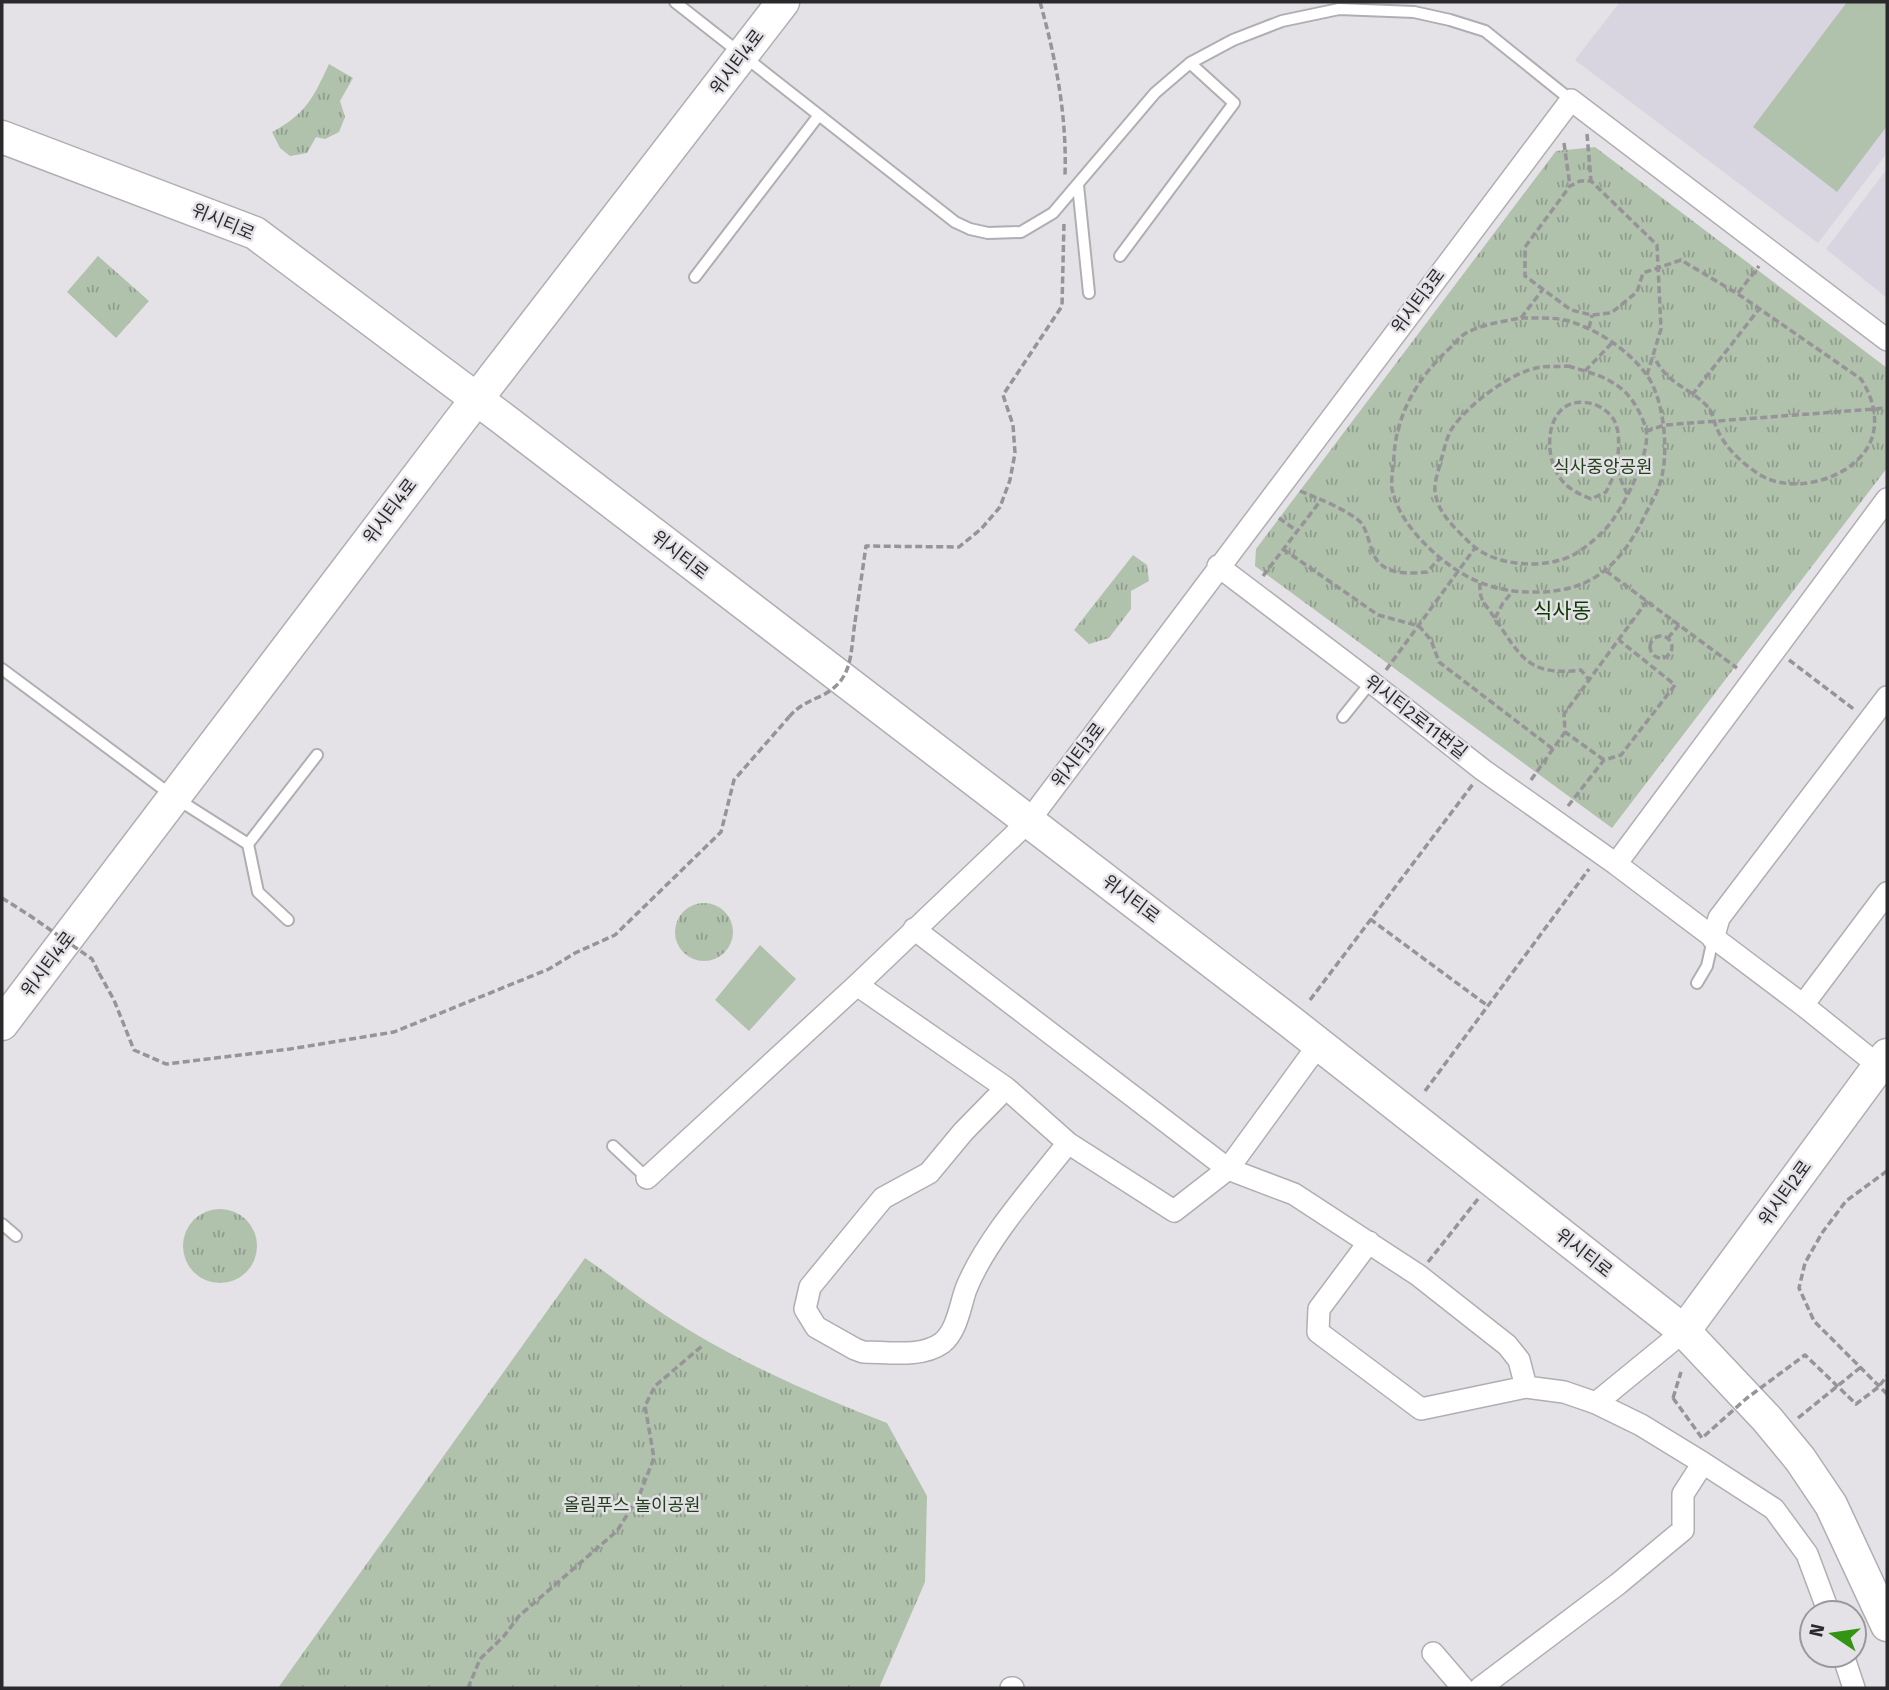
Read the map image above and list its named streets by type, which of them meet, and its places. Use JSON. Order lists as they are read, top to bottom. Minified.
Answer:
{"streets":{"main road":["위시티4로","위시티로","위시티2로"],"street":["위시티3로","위시티2로11번길"]},"crossings":[["위시티4로","위시티로"],["위시티로","위시티3로"],["위시티로","위시티2로"],["위시티3로","위시티2로11번길"],["위시티2로11번길","위시티2로"]],"districts":["식사동"],"parks":["식사중앙공원","올림푸스 놀이공원"],"north":"left"}
